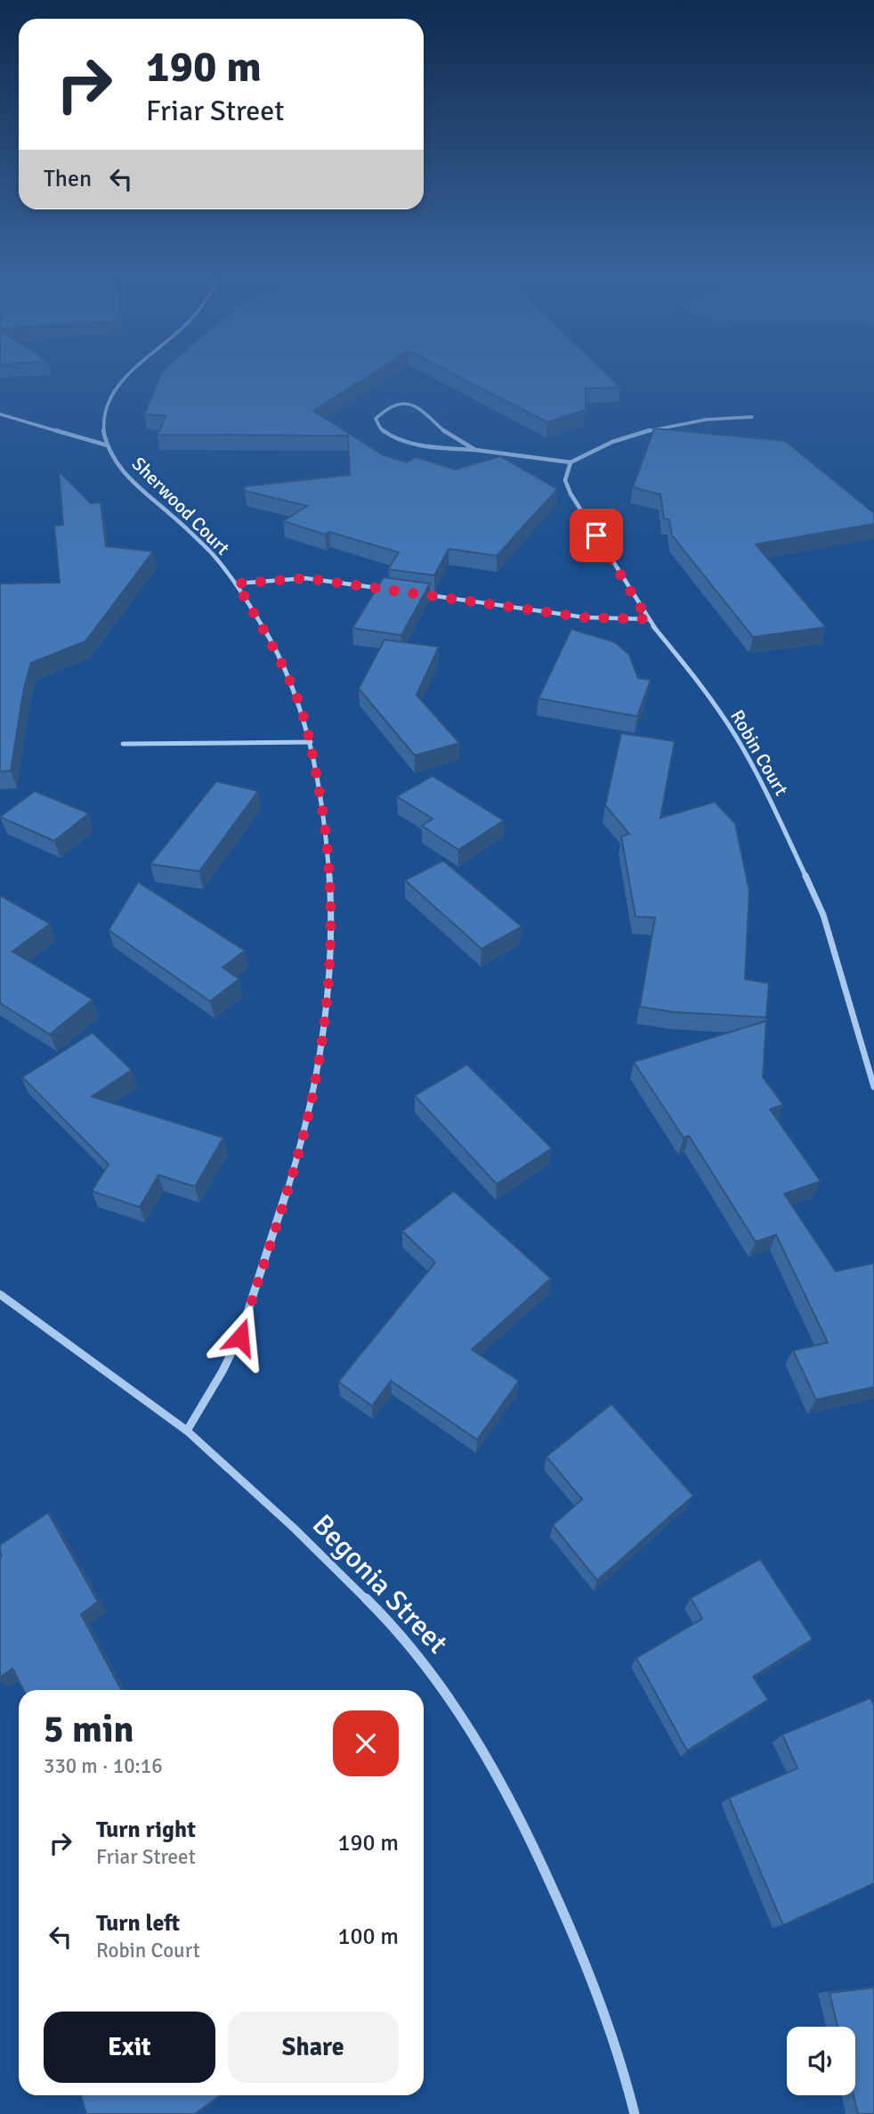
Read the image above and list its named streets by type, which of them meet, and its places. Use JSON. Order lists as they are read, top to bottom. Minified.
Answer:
{"streets":{"street":["Sherwood Court","Robin Court","Begonia Street"]},"crossings":[["Sherwood Court","Begonia Street"]],"page":{"turn":["190 m","Friar Street"],"then":"Then","heading":["5 min","330 m · 10:16"],"list":[{"name":"Turn right","note":"Friar Street","value":"190 m"},{"name":"Turn left","note":"Robin Court","value":"100 m"}],"buttons":["Exit","Share"]}}
